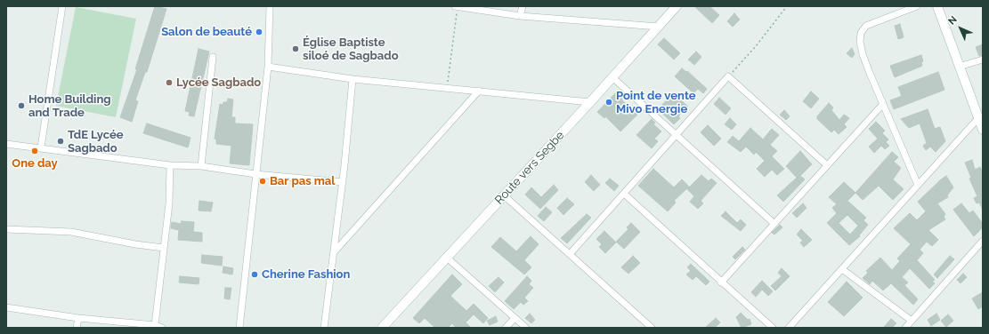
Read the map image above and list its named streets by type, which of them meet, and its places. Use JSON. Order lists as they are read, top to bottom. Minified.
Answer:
{"streets":{"main road":["Route vers Segbe"]},"places":["Salon de beauté","Église Baptiste siloé de Sagbado","Lycée Sagbado","Point de vente Mivo Energie","Home Building and Trade","TdE Lycée Sagbado","One day","Bar pas mal","Cherine Fashion"],"north":"top left"}
